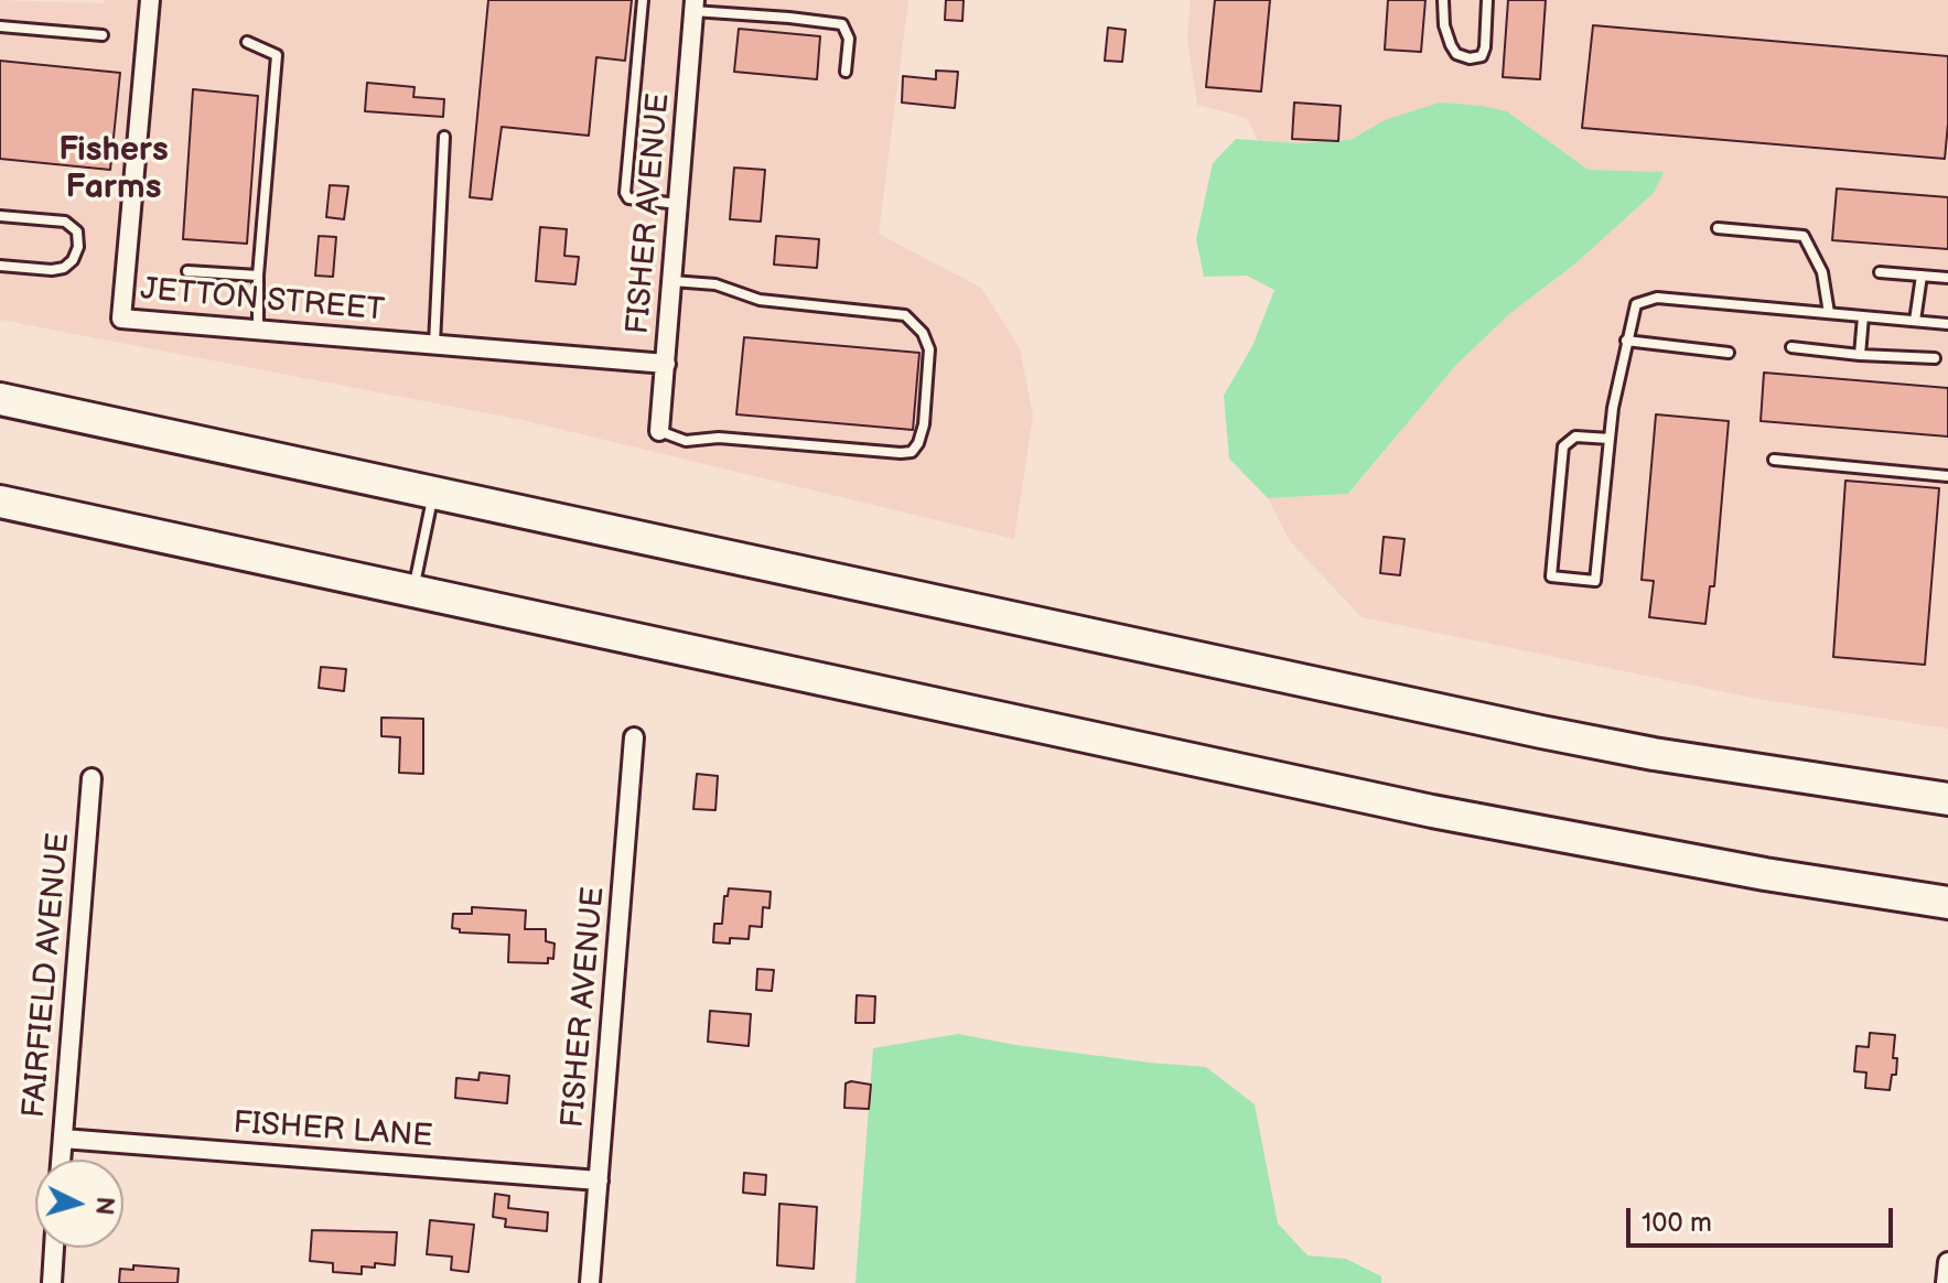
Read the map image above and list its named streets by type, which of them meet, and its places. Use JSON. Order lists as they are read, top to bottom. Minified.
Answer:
{"streets":{"street":["FISHER AVENUE","JETTON STREET","FAIRFIELD AVENUE","FISHER LANE"]},"crossings":[["FISHER AVENUE","JETTON STREET"],["FISHER AVENUE","FISHER LANE"],["FAIRFIELD AVENUE","FISHER LANE"]],"districts":["Fishers Farms"],"scale_bar":"100 m","north":"right"}
